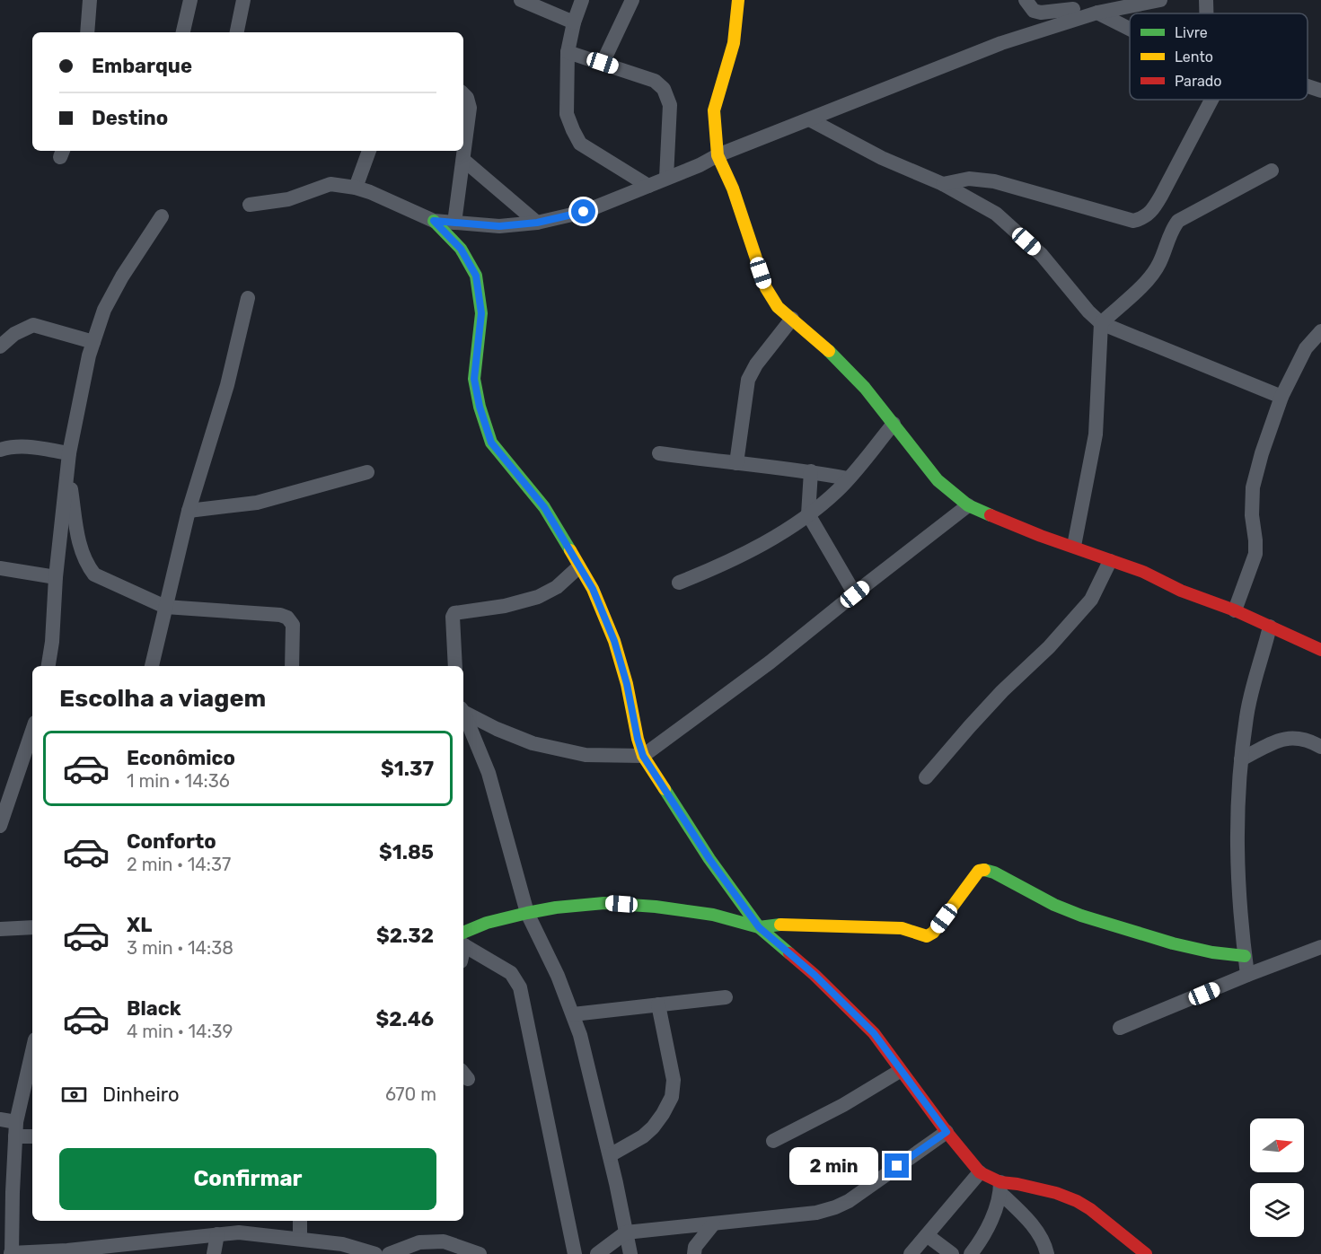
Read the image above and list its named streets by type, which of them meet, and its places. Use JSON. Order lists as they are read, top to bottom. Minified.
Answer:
{"legend":["Livre","Lento","Parado"],"north":"right","page":{"banner":["Embarque","Destino"],"heading":"Escolha a viagem","list":[{"name":"Econômico","note":"1 min · 14:36","value":"$1.37"},{"name":"Conforto","note":"2 min · 14:37","value":"$1.85"},{"name":"XL","note":"3 min · 14:38","value":"$2.32"},{"name":"Black","note":"4 min · 14:39","value":"$2.46"}],"pay":["Dinheiro","670 m"],"buttons":"Confirmar","bubble":"2 min"}}
